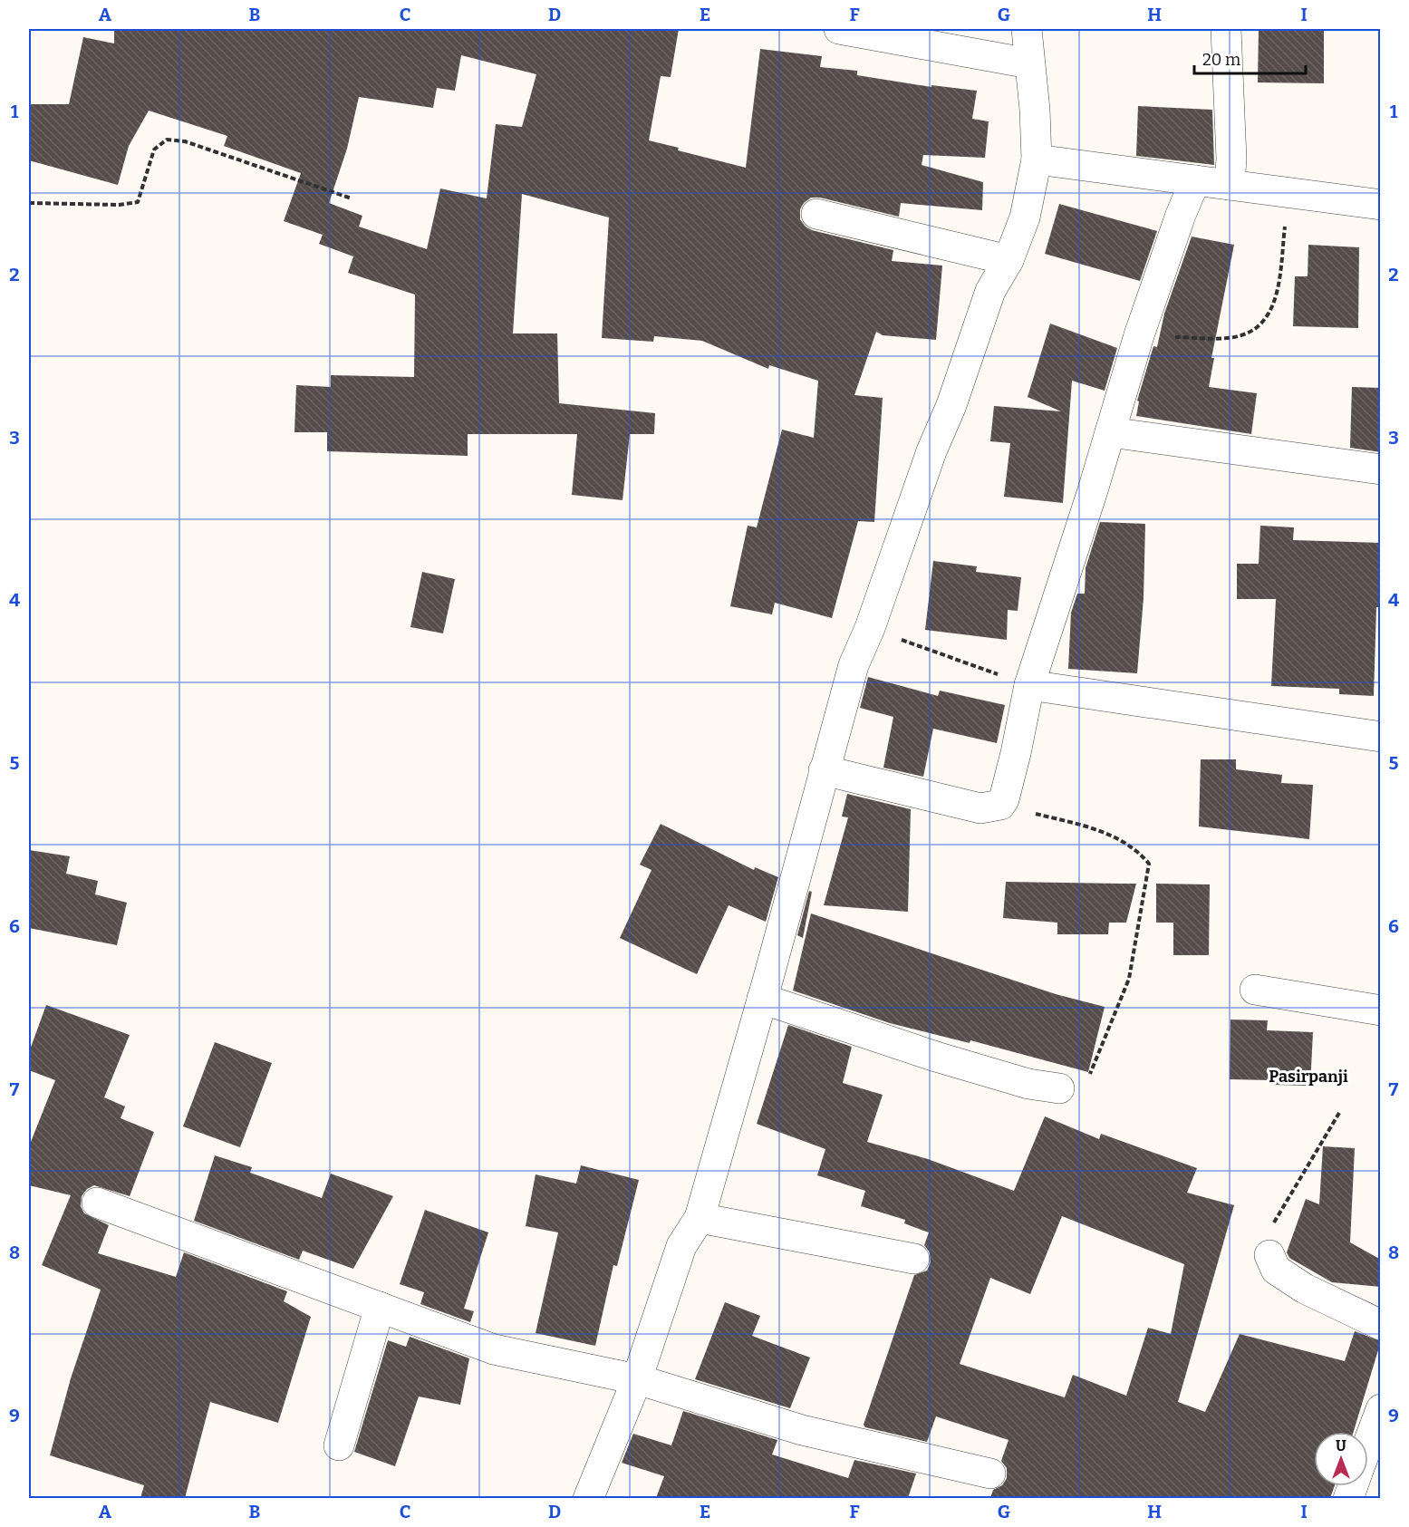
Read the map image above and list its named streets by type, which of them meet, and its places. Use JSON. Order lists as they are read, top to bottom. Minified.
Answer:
{"districts":["Pasirpanji"],"scale_bar":"20 m","north":"top","grid":{"columns":["A","B","C","D","E","F","G","H","I"],"rows":["1","2","3","4","5","6","7","8","9"]}}
